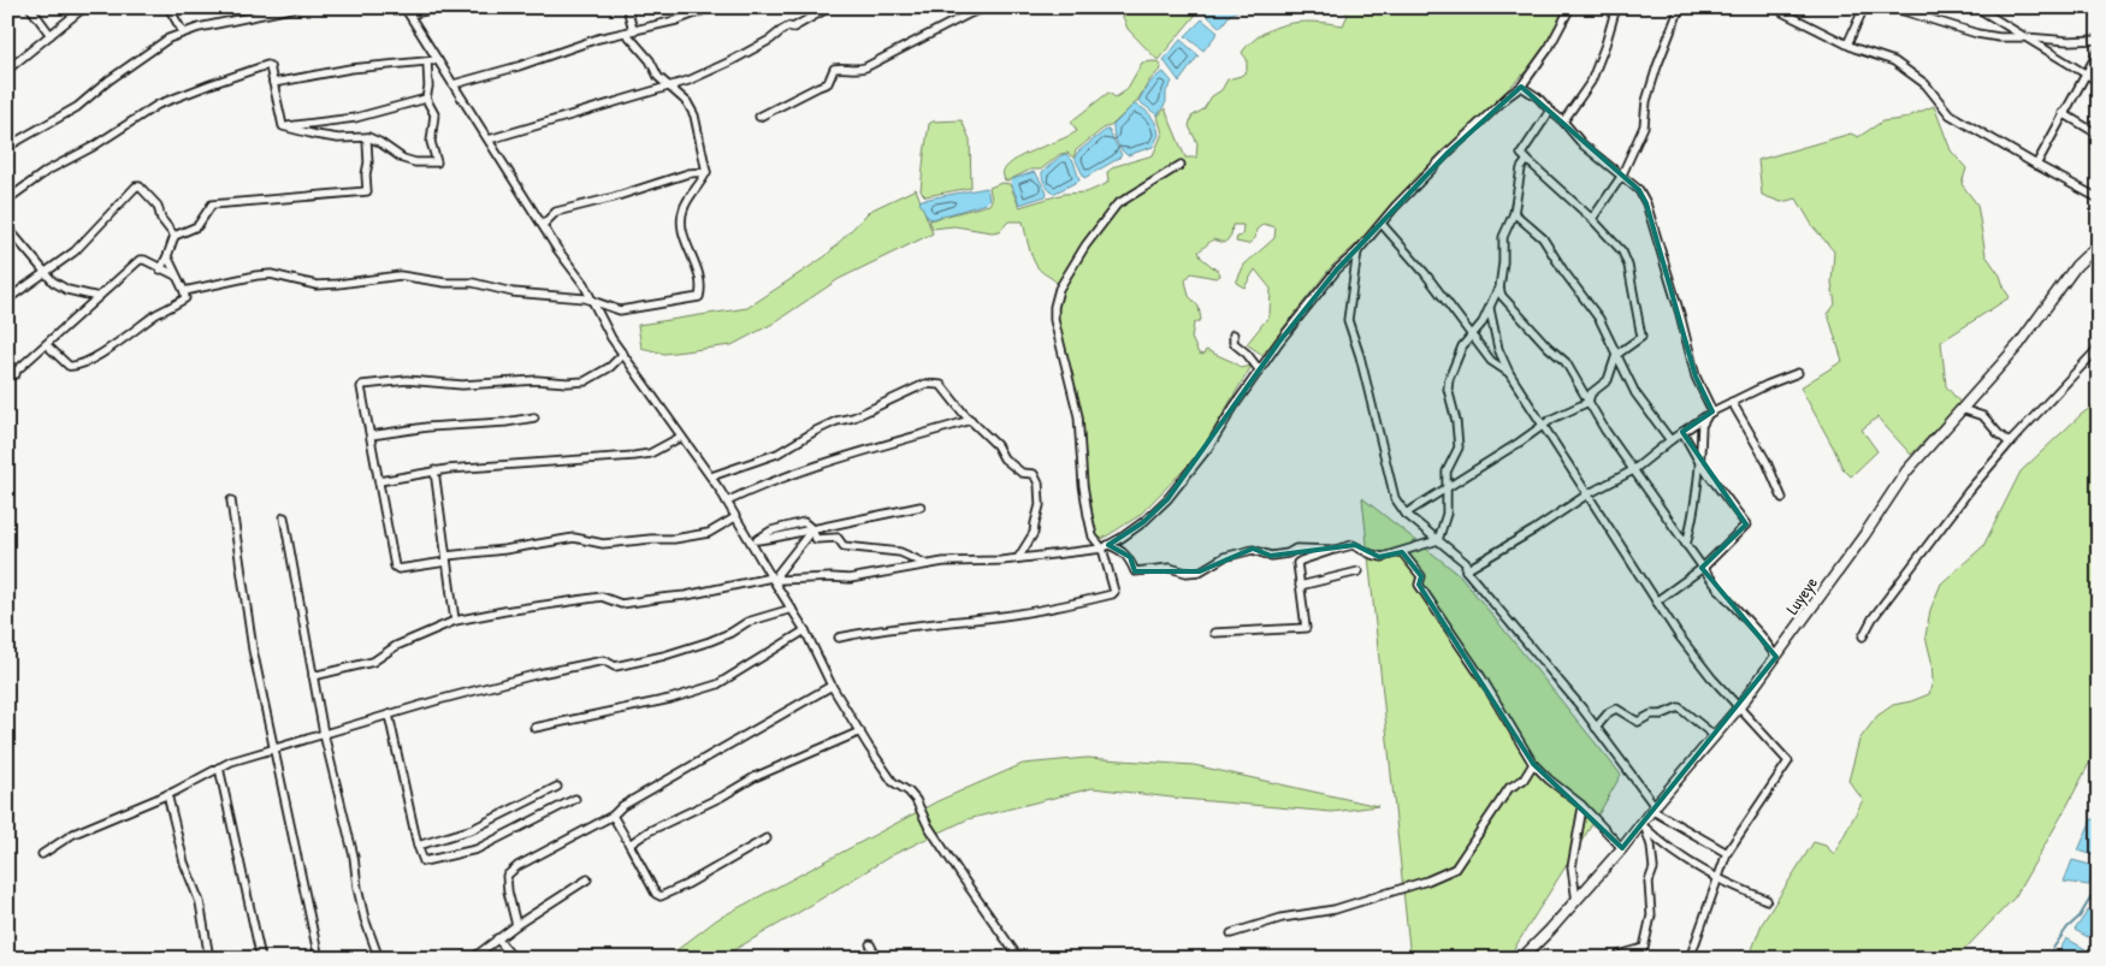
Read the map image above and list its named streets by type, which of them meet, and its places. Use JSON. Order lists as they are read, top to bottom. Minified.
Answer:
{"streets":{"street":["Luyeye"]}}
